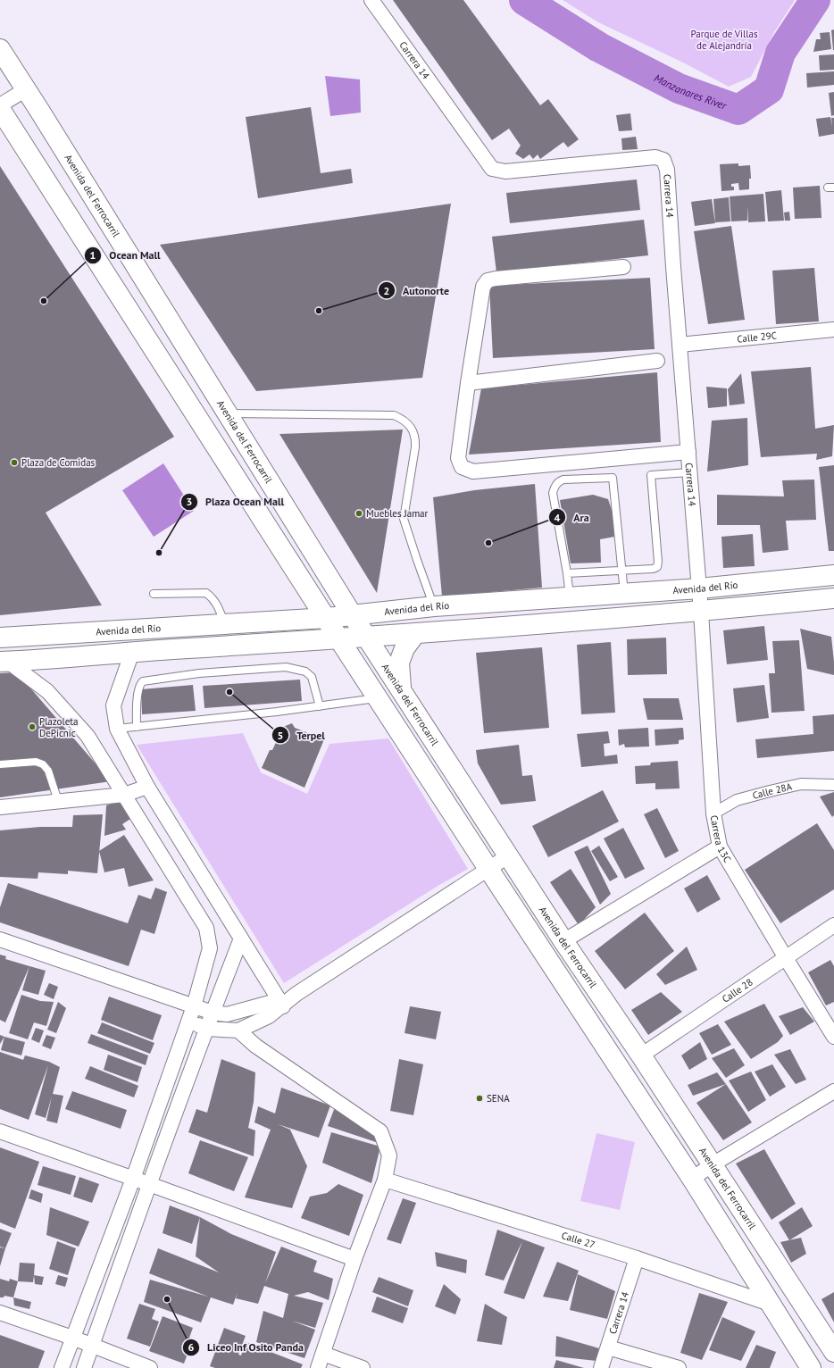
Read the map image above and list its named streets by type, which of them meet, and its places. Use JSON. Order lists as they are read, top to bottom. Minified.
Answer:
{"streets":{"main road":["Avenida del Ferrocarril","Avenida del Río"],"street":["Carrera 14","Calle 29C","Calle 28A","Carrera 13C","Calle 28","Calle 27"]},"crossings":[["Carrera 14","Calle 29C"],["Carrera 14","Avenida del Río"],["Carrera 14","Carrera 13C"],["Carrera 14","Calle 27"],["Avenida del Ferrocarril","Avenida del Río"],["Avenida del Ferrocarril","Calle 28"],["Calle 28A","Carrera 13C"],["Carrera 13C","Calle 28"]],"water":["Manzanares River"],"parks":["Parque de Villas de Alejandría"],"places":["Ocean Mall","Autonorte","Plaza de Comidas","Muebles Jamar","Ara","Plaza Ocean Mall","Terpel","Plazoleta DePicnic","SENA","Liceo Inf Osito Panda"]}
